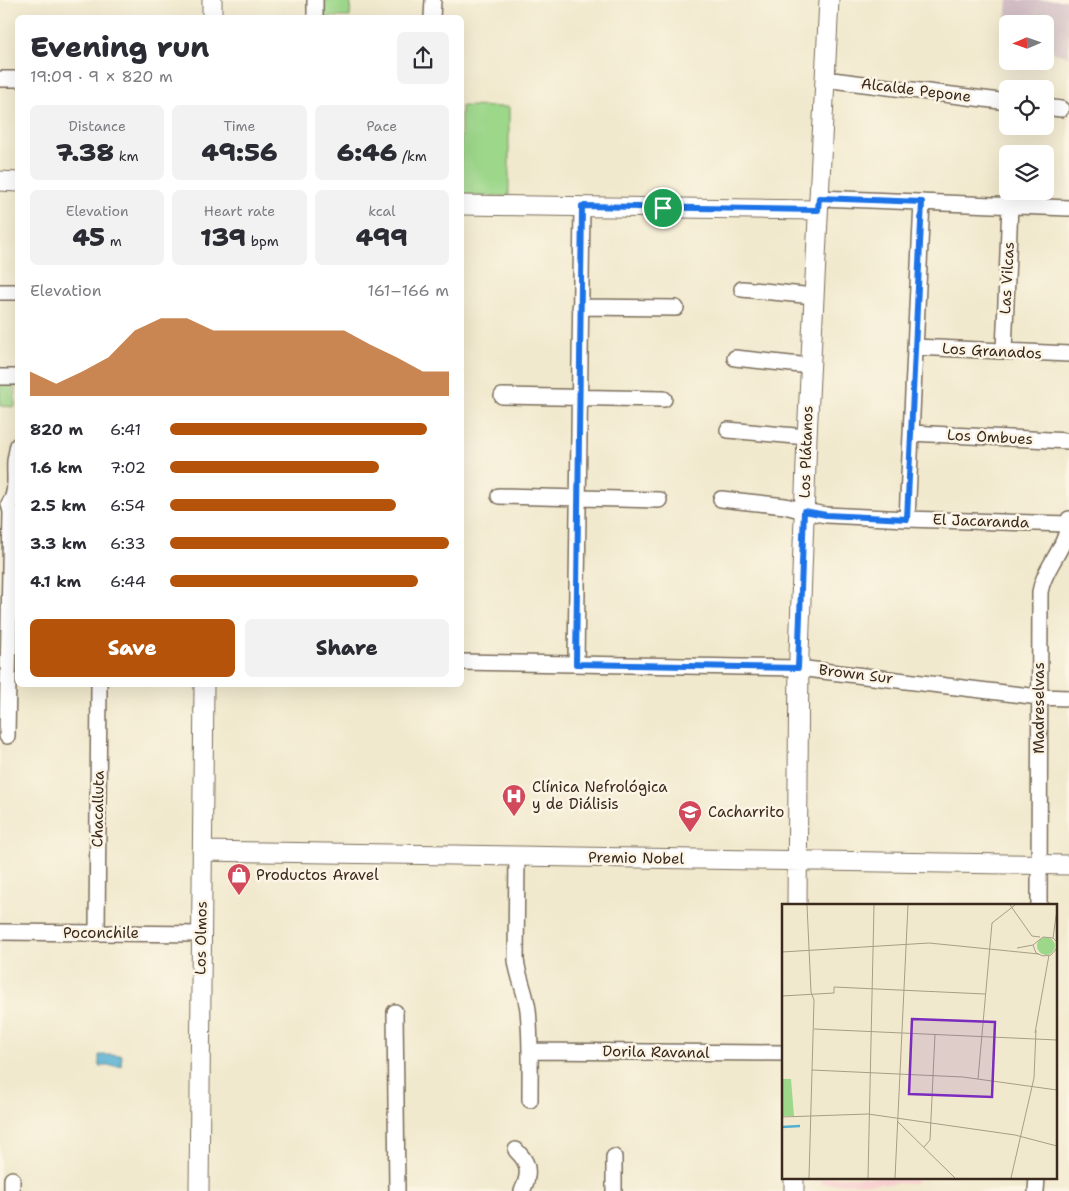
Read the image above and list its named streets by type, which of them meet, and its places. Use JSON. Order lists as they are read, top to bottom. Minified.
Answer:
{"streets":{"street":["Alcalde Pepone","Las Vilcas","Los Granados","Los Ombues","Los Plátanos","El Jacaranda","Brown Sur","Madreselvas","Chacalluta","Premio Nobel","Poconchile","Los Olmos","Dorila Ravanal"]},"crossings":[["Alcalde Pepone","Los Plátanos"],["Las Vilcas","Los Granados"],["Los Plátanos","El Jacaranda"],["Los Plátanos","Brown Sur"],["Los Plátanos","Premio Nobel"],["El Jacaranda","Madreselvas"],["Brown Sur","Madreselvas"],["Madreselvas","Premio Nobel"],["Chacalluta","Poconchile"],["Premio Nobel","Los Olmos"],["Poconchile","Los Olmos"]],"places":{"hospital":["Clínica Nefrológica y de Diálisis"],"school or university":["Cacharrito"],"shop":["Productos Aravel"]},"north":"left","page":{"heading":["Evening run","19:09 · 9 × 820 m"],"stats":[["Distance","7.38 km"],["Time","49:56"],["Pace","6:46 /km"],["Elevation","45 m"],["Heart rate","139 bpm"],["kcal","499"]],"chart":["Elevation","161–166 m"],"list":[{"name":"820 m","note":"6:41"},{"name":"1.6 km","note":"7:02"},{"name":"2.5 km","note":"6:54"},{"name":"3.3 km","note":"6:33"},{"name":"4.1 km","note":"6:44"}],"buttons":["Save","Share"]}}
